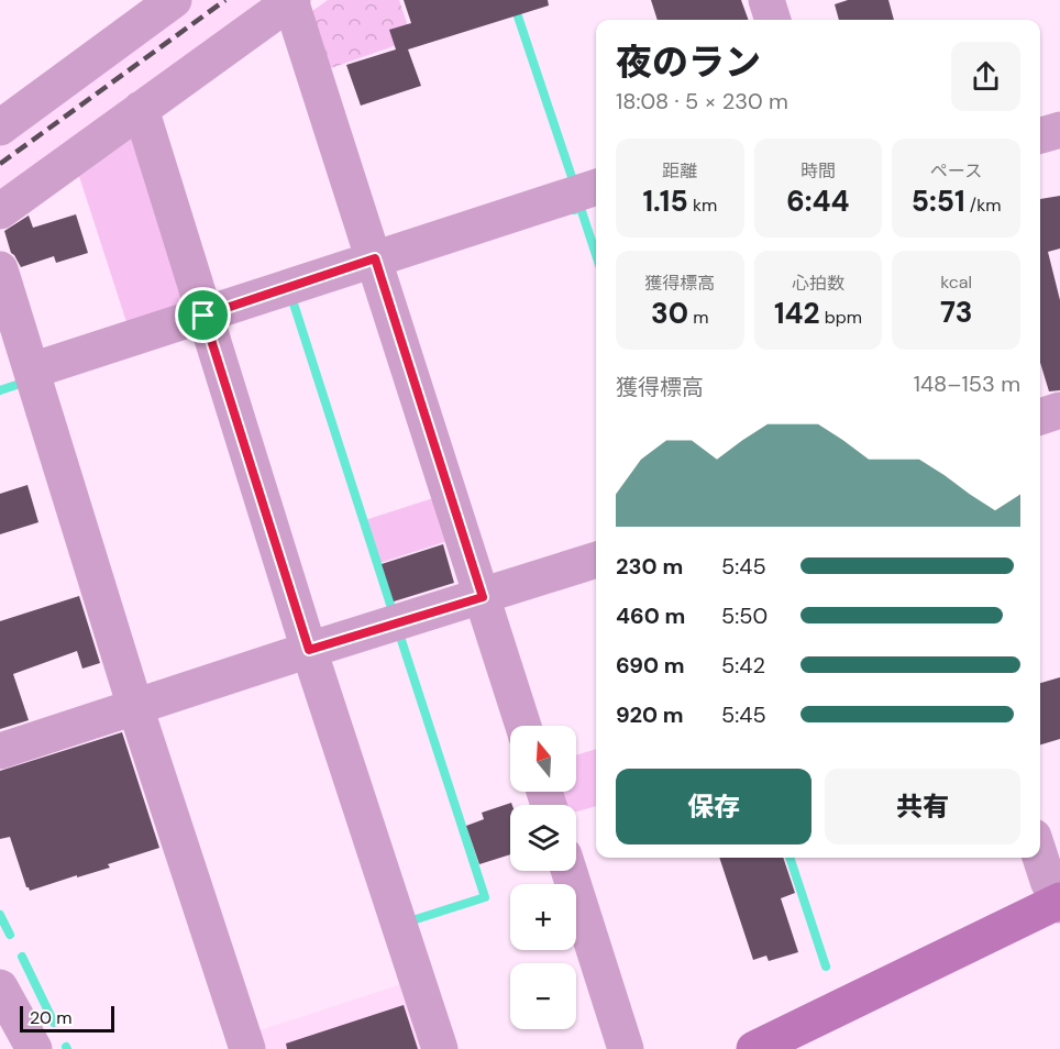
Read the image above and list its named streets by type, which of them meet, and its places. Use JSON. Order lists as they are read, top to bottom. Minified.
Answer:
{"scale_bar":"20 m","north":"top","page":{"heading":["夜のラン","18:08 · 5 × 230 m"],"stats":[["距離","1.15 km"],["時間","6:44"],["ペース","5:51 /km"],["獲得標高","30 m"],["心拍数","142 bpm"],["kcal","73"]],"chart":["獲得標高","148–153 m"],"list":[{"name":"230 m","note":"5:45"},{"name":"460 m","note":"5:50"},{"name":"690 m","note":"5:42"},{"name":"920 m","note":"5:45"}],"map_buttons":["+","−"],"buttons":["保存","共有"],"scale":"20 m"}}
